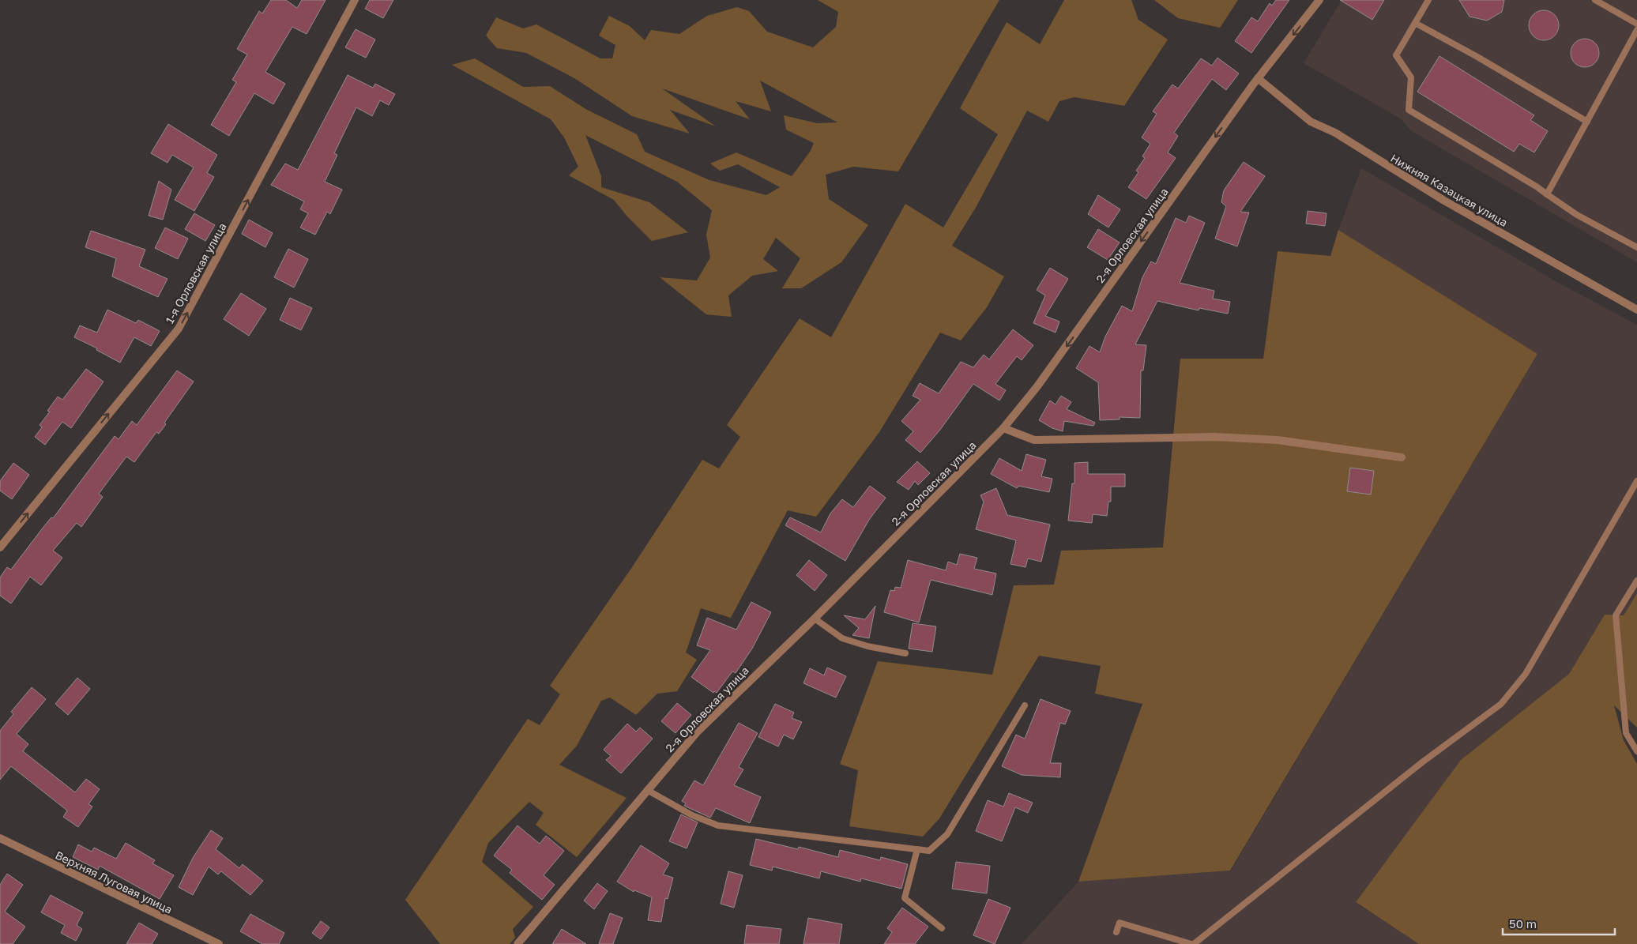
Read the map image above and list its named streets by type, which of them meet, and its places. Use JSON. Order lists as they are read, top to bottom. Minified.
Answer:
{"streets":{"street":["Нижняя Казацкая улица","2-я Орловская улица","1-я Орловская улица","Верхняя Луговая улица"]},"crossings":[["Нижняя Казацкая улица","2-я Орловская улица"]],"one_way":["2-я Орловская улица","1-я Орловская улица"],"scale_bar":"50 m"}
